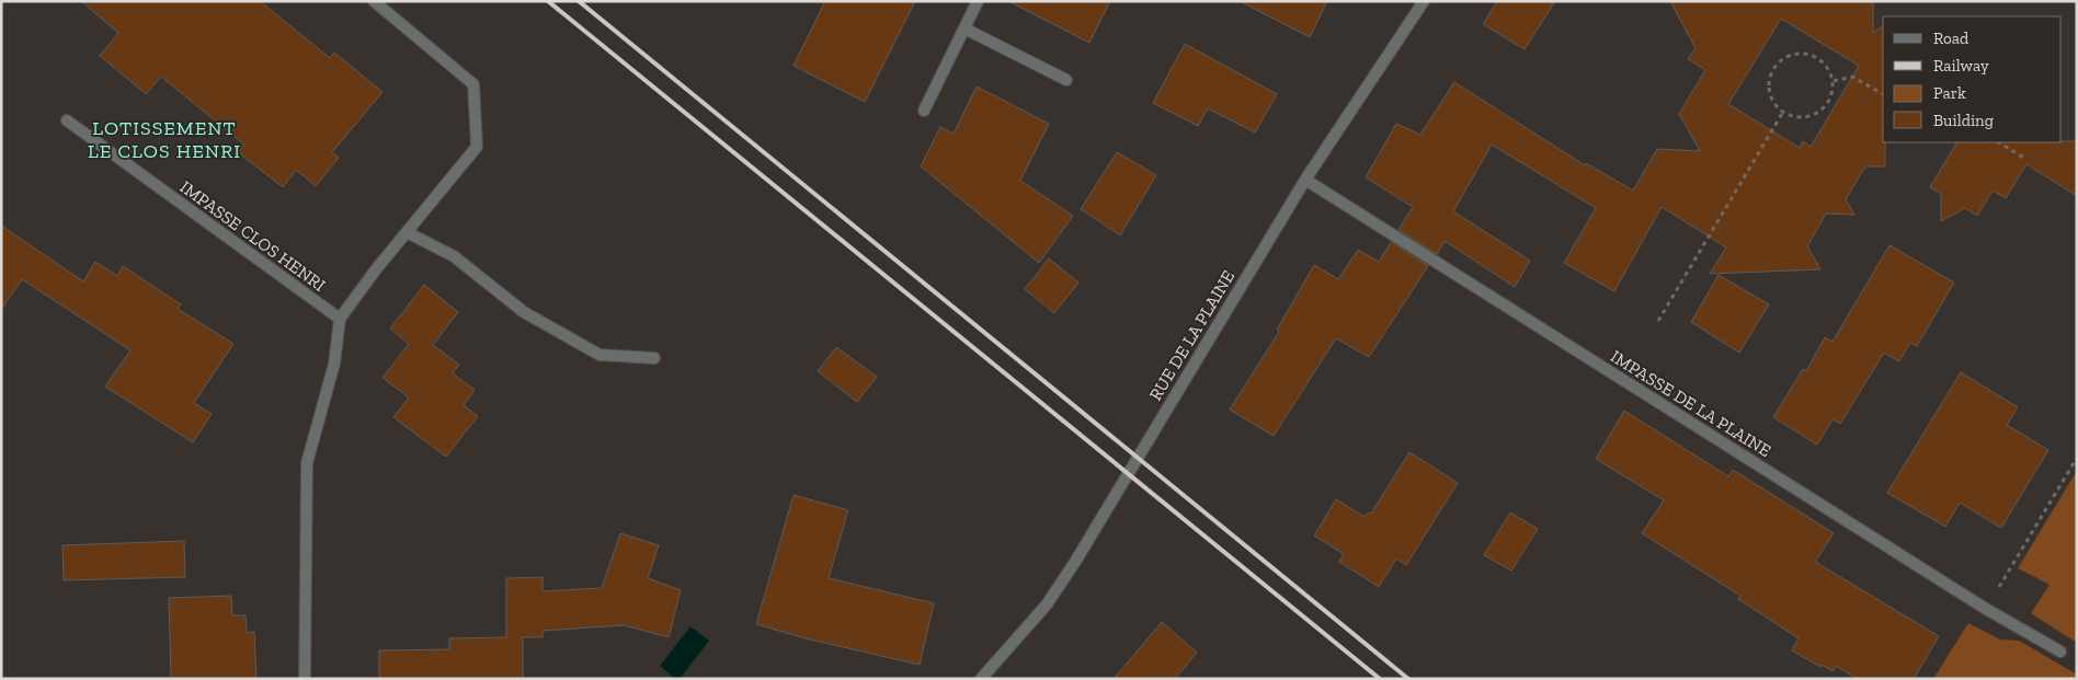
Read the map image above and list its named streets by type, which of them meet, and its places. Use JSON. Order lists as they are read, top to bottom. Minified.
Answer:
{"streets":{"street":["IMPASSE CLOS HENRI","RUE DE LA PLAINE","IMPASSE DE LA PLAINE"]},"crossings":[["RUE DE LA PLAINE","IMPASSE DE LA PLAINE"]],"districts":["LOTISSEMENT LE CLOS HENRI"],"legend":["Road","Railway","Park","Building"]}
